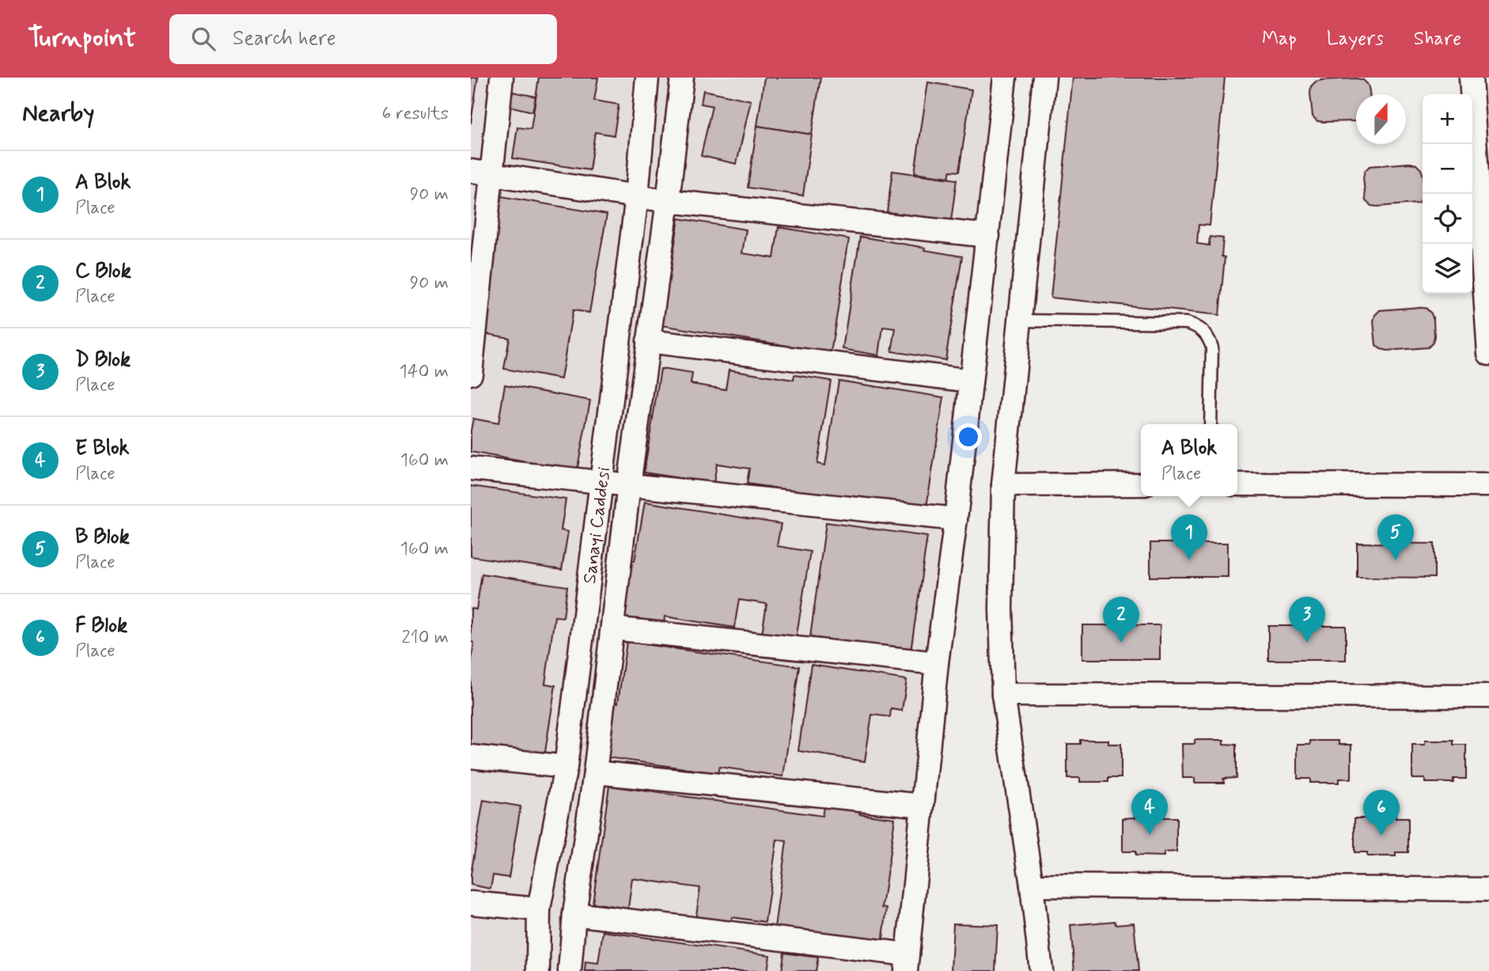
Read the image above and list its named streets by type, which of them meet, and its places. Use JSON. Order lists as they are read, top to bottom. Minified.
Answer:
{"streets":{"street":["Sanayi Caddesi"]},"north":"top","page":{"header":"Turnpoint","search":"Search here","nav":["Map","Layers","Share"],"heading":["Nearby","6 results"],"map_buttons":["+","−"],"list":[{"mark":"1","name":"A Blok","note":"Place","value":"90 m"},{"mark":"2","name":"C Blok","note":"Place","value":"90 m"},{"mark":"3","name":"D Blok","note":"Place","value":"140 m"},{"mark":"4","name":"E Blok","note":"Place","value":"160 m"},{"mark":"5","name":"B Blok","note":"Place","value":"160 m"},{"mark":"6","name":"F Blok","note":"Place","value":"210 m"}],"popup":["A Blok","Place"],"pins":["1","5","2","3","4","6"]}}
